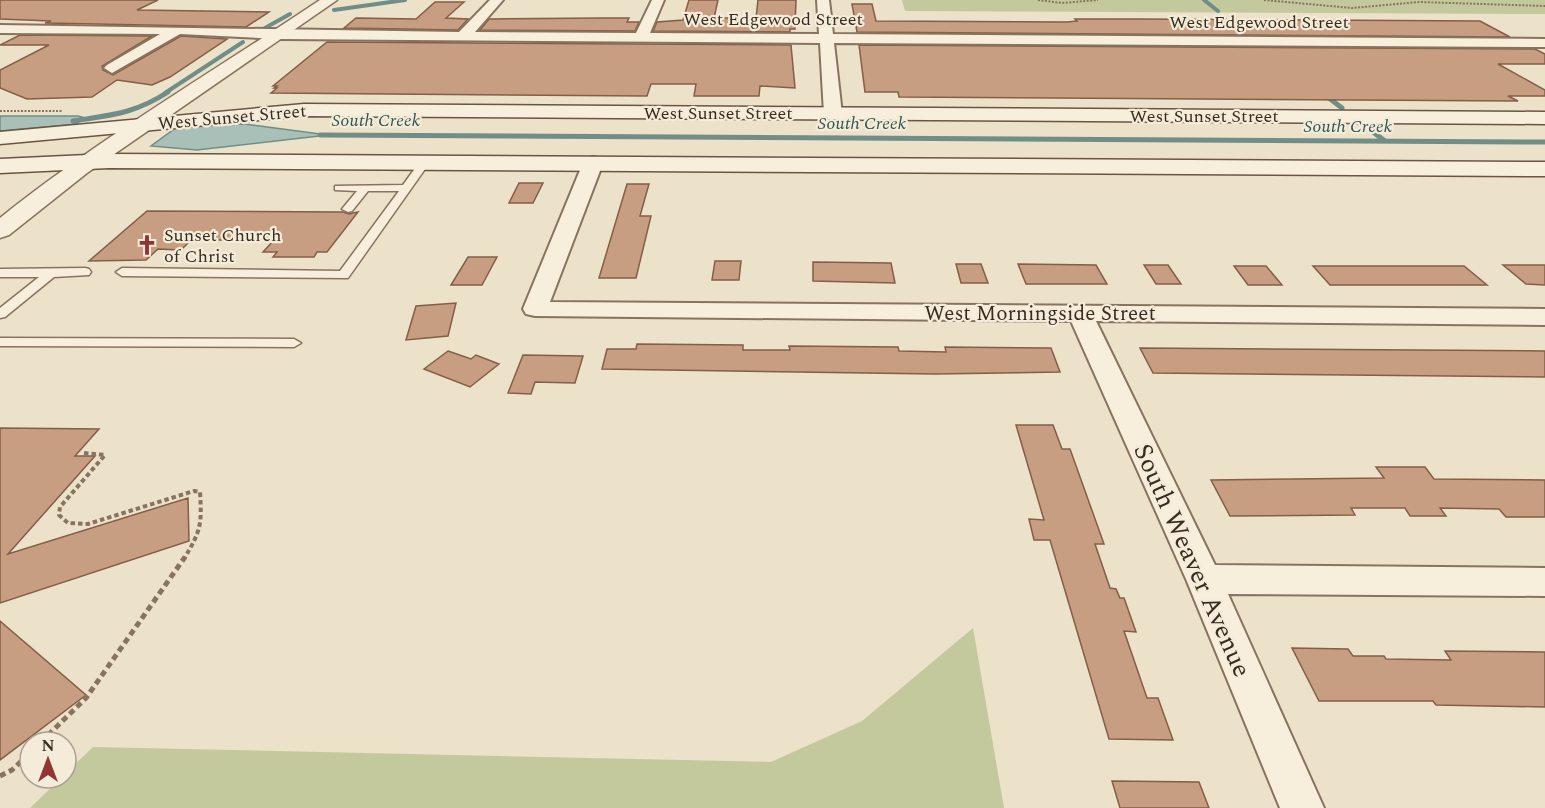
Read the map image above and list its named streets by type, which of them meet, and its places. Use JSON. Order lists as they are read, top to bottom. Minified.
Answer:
{"streets":{"main road":["West Sunset Street"],"street":["West Edgewood Street","West Morningside Street","South Weaver Avenue"]},"crossings":[["West Sunset Street","West Morningside Street"],["West Morningside Street","South Weaver Avenue"]],"water":["South Creek"],"places":{"church":["Sunset Church of Christ"]},"north":"top"}
